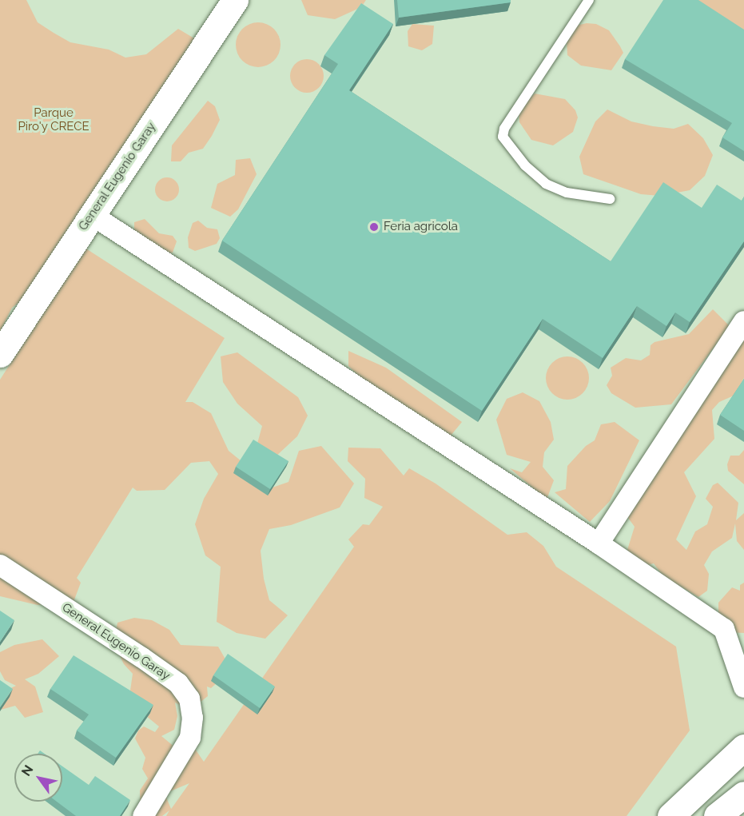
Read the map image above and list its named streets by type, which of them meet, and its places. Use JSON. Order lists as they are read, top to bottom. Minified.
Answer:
{"streets":{"street":["General Eugenio Garay"]},"parks":["Parque Piro'y CRECE"],"places":["Feria agricola"],"north":"top left"}
